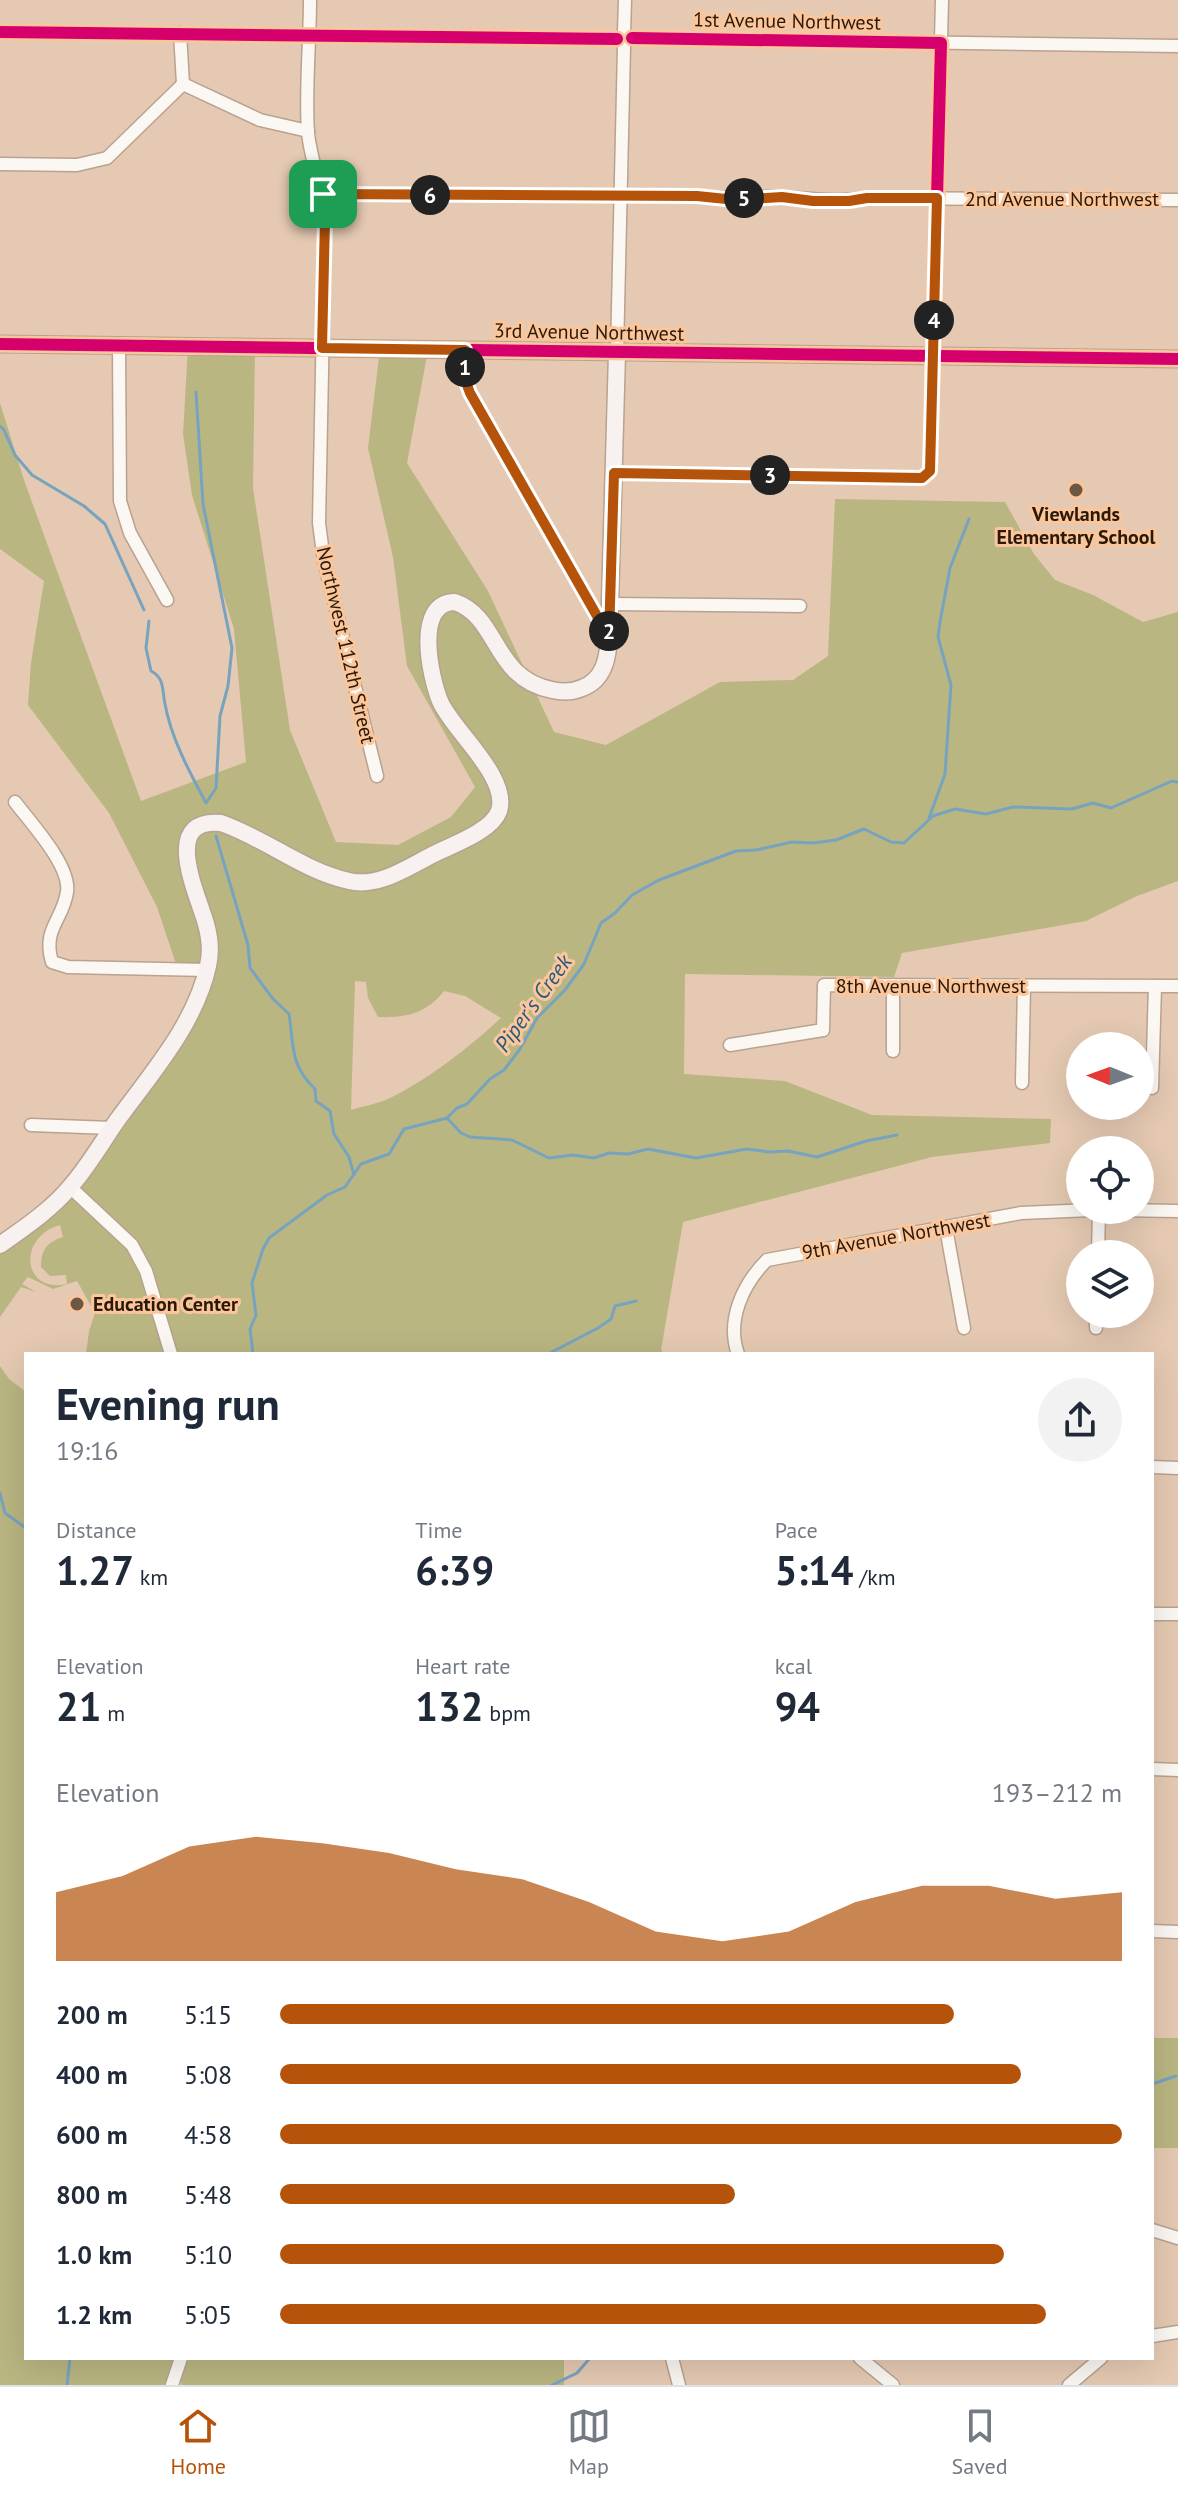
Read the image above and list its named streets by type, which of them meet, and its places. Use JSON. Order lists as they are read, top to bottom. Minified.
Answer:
{"streets":{"street":["1st Avenue Northwest","2nd Avenue Northwest","3rd Avenue Northwest","Northwest 112th Street","8th Avenue Northwest","9th Avenue Northwest"]},"crossings":[["1st Avenue Northwest","Northwest 112th Street"],["2nd Avenue Northwest","Northwest 112th Street"],["3rd Avenue Northwest","Northwest 112th Street"]],"water":["Piper's Creek"],"places":["Viewlands Elementary School","Education Center"],"north":"left","page":{"pins":["6","5","4","1","3","2"],"heading":["Evening run","19:16"],"stats":[["Distance","1.27 km"],["Time","6:39"],["Pace","5:14 /km"],["Elevation","21 m"],["Heart rate","132 bpm"],["kcal","94"]],"chart":["Elevation","193–212 m"],"list":[{"name":"200 m","note":"5:15"},{"name":"400 m","note":"5:08"},{"name":"600 m","note":"4:58"},{"name":"800 m","note":"5:48"},{"name":"1.0 km","note":"5:10"},{"name":"1.2 km","note":"5:05"}],"tabs":["Home","Map","Saved"]}}
